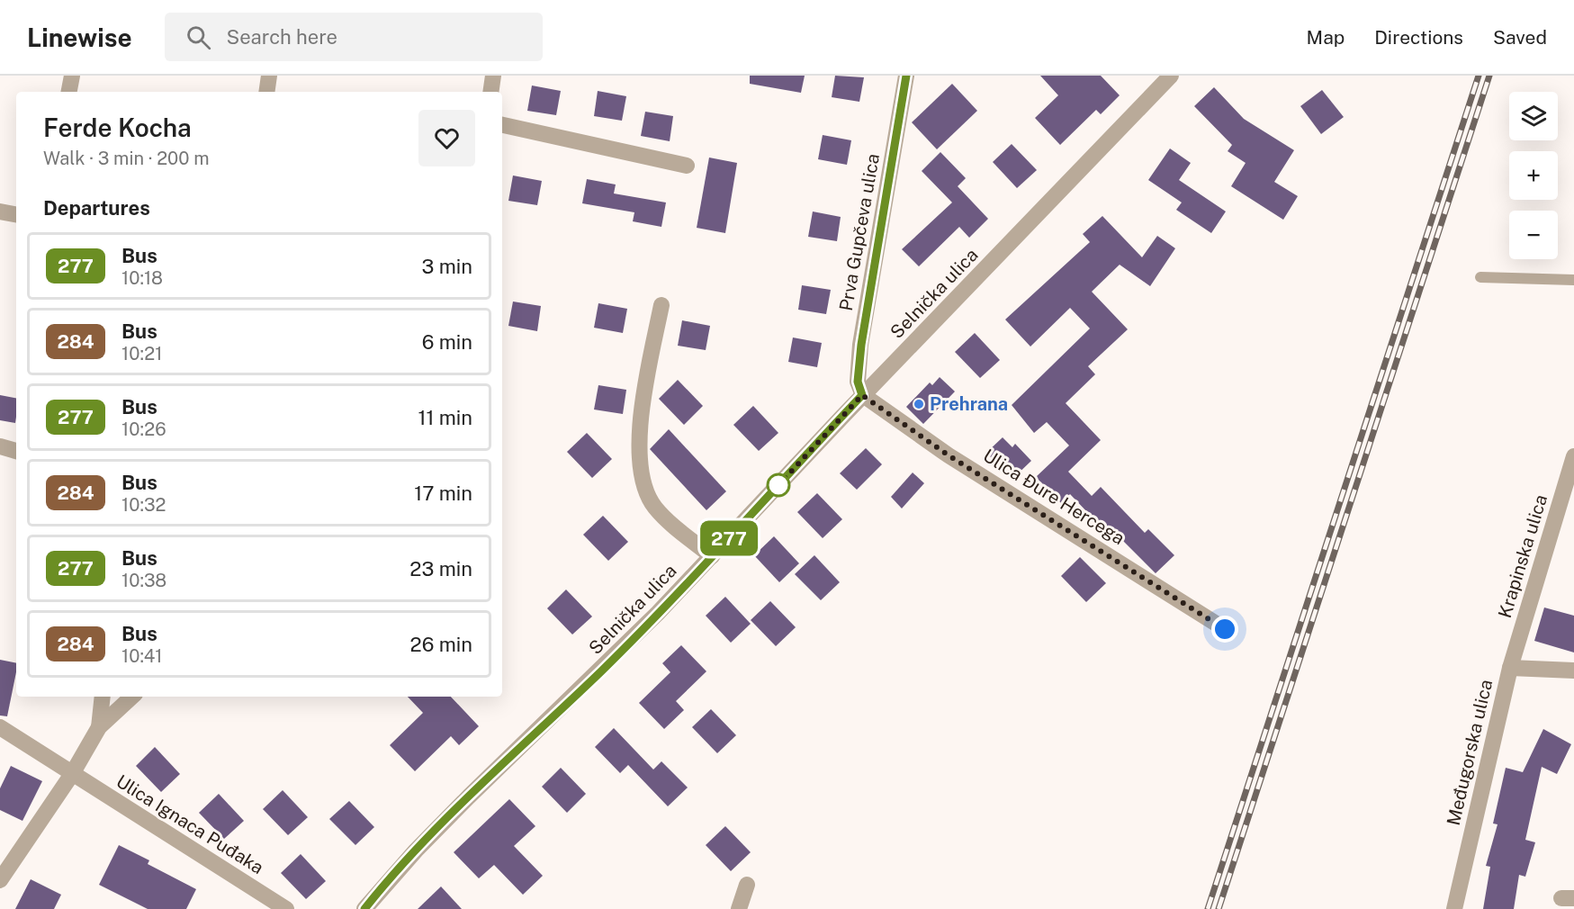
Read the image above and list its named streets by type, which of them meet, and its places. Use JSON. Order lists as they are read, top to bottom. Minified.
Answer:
{"streets":{"street":["Prva Gupčeva ulica","Selnička ulica","Ulica Đure Hercega","Krapinska ulica","Međugorska ulica","Ulica Ignaca Puđaka"]},"crossings":[["Prva Gupčeva ulica","Selnička ulica"],["Prva Gupčeva ulica","Ulica Đure Hercega"],["Selnička ulica","Ulica Đure Hercega"],["Krapinska ulica","Međugorska ulica"]],"places":["Prehrana"],"lines":["bus line 277"],"page":{"header":"Linewise","search":"Search here","nav":["Map","Directions","Saved"],"on_map":"277","map_buttons":["+","−"],"heading":[["Ferde Kocha","Walk · 3 min · 200 m"],"Departures"],"list":[{"mark":"277","name":"Bus","note":"10:18","value":"3 min"},{"mark":"284","name":"Bus","note":"10:21","value":"6 min"},{"mark":"277","name":"Bus","note":"10:26","value":"11 min"},{"mark":"284","name":"Bus","note":"10:32","value":"17 min"},{"mark":"277","name":"Bus","note":"10:38","value":"23 min"},{"mark":"284","name":"Bus","note":"10:41","value":"26 min"}]}}
